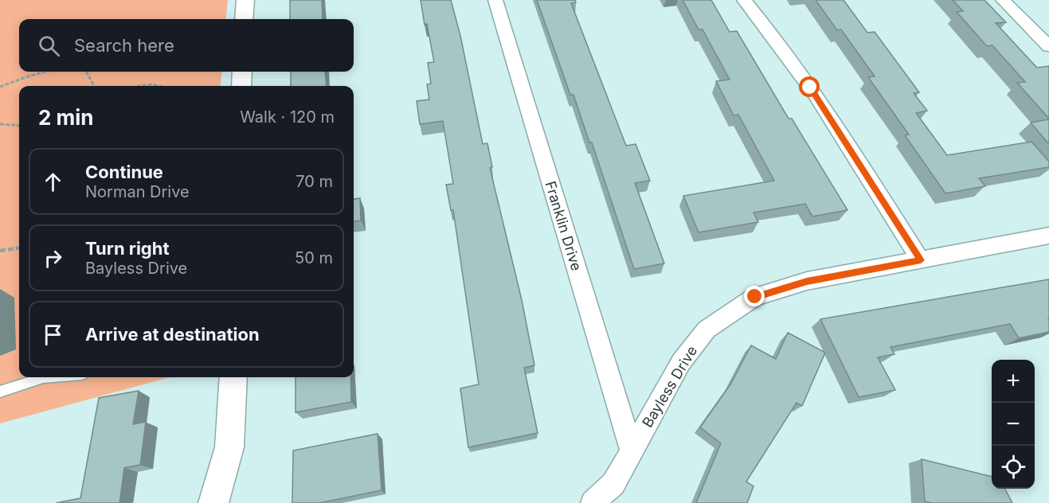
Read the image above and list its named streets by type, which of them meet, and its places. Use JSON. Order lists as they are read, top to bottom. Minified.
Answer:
{"streets":{"street":["Franklin Drive","Bayless Drive"]},"crossings":[["Franklin Drive","Bayless Drive"]],"page":{"search":"Search here","heading":["2 min","Walk · 120 m"],"list":[["Continue","Norman Drive","70 m"],["Turn right","Bayless Drive","50 m"],"Arrive at destination"],"map_buttons":["+","−"]}}
